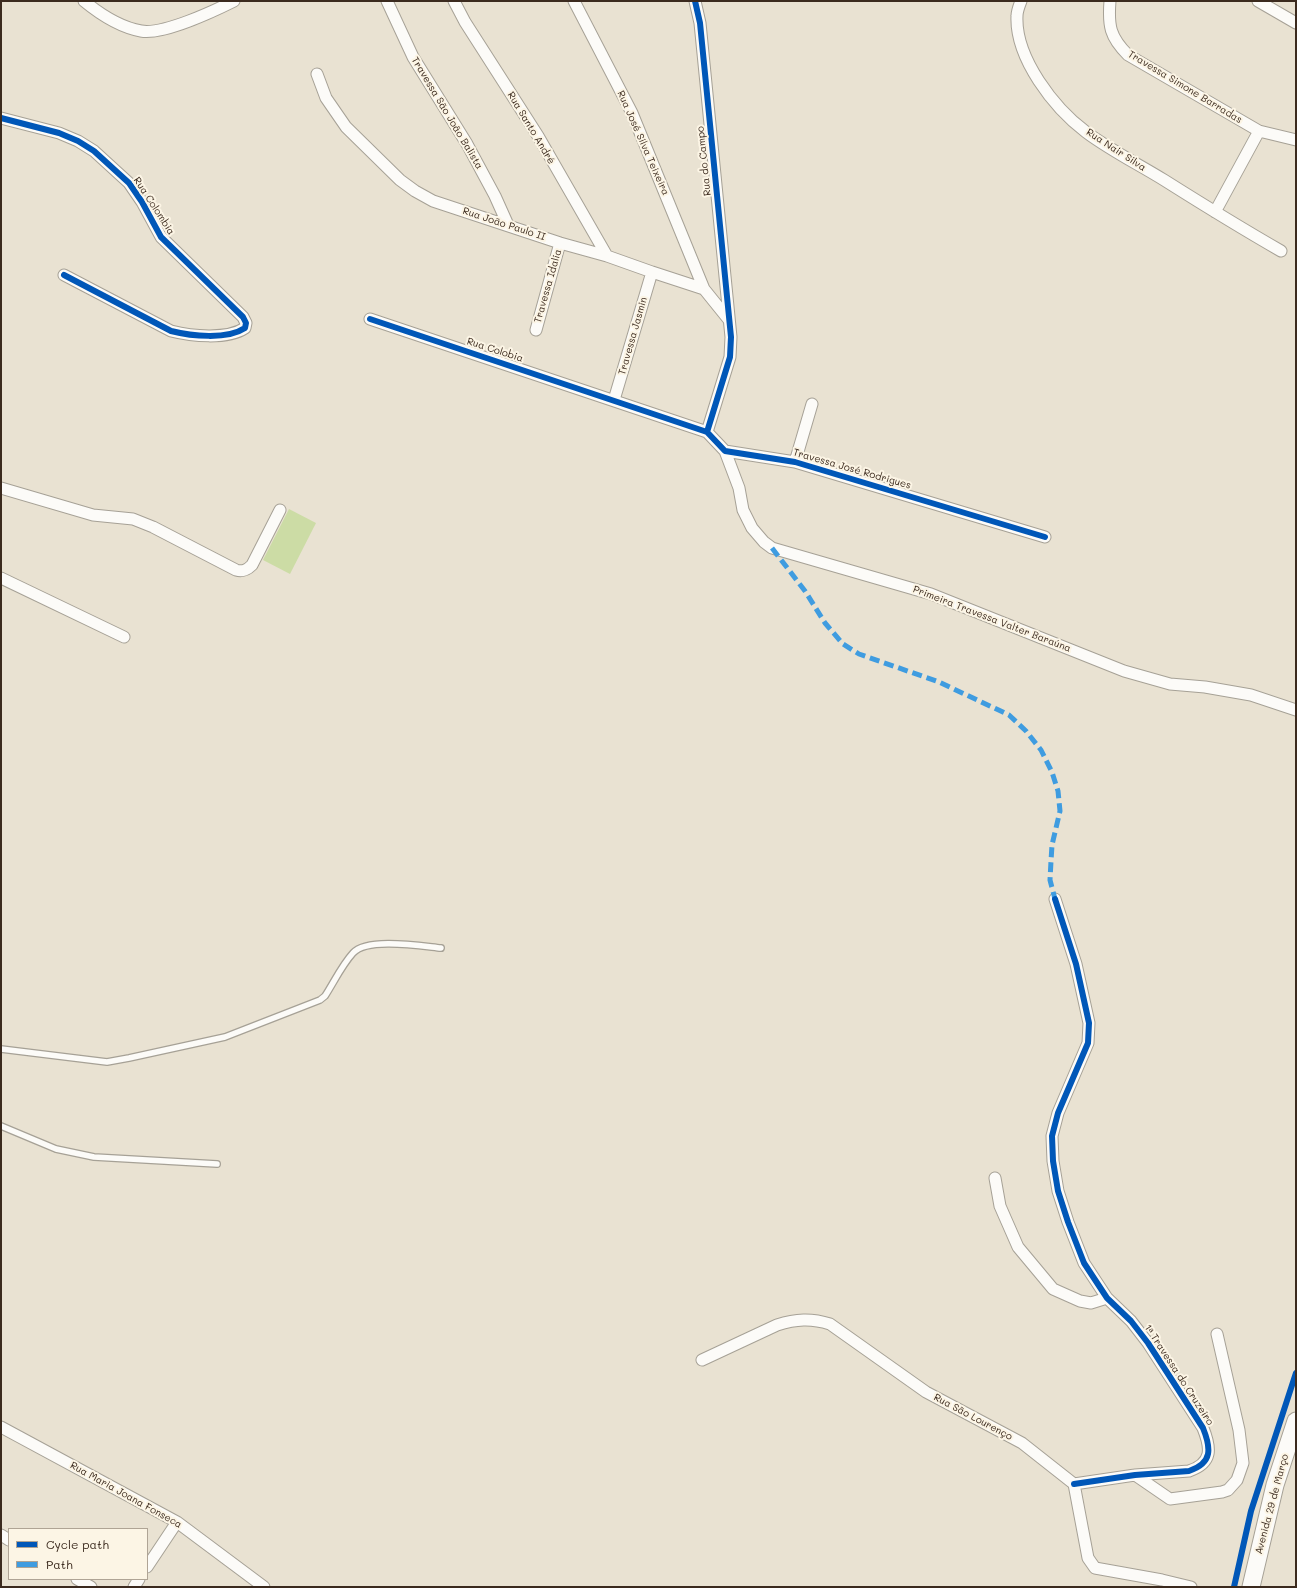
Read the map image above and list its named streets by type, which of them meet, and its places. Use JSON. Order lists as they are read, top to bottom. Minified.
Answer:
{"streets":{"main road":["Avenida 29 de Março"],"street":["Travessa Simone Barradas","Travessa São João Balista","Rua Santo André","Rua José Silva Teixeira","Rua Nair Silva","Rua do Campo","Rua Colombia","Rua João Paulo II","Travessa Idalia","Travessa Jasmin","Rua Colobia","Travessa José Rodrigues","Primeira Travessa Valter Baraúna","1ᵃ Travessa do Cruzeiro","Rua São Lourenço","Rua Maria Joana Fonseca"]},"crossings":[["Travessa São João Balista","Rua João Paulo II"],["Rua Santo André","Rua João Paulo II"],["Rua José Silva Teixeira","Rua João Paulo II"],["Rua João Paulo II","Travessa Idalia"],["Rua João Paulo II","Travessa Jasmin"],["Travessa Jasmin","Rua Colobia"],["Travessa José Rodrigues","Primeira Travessa Valter Baraúna"],["1ᵃ Travessa do Cruzeiro","Rua São Lourenço"]],"legend":["Cycle path","Path"]}
